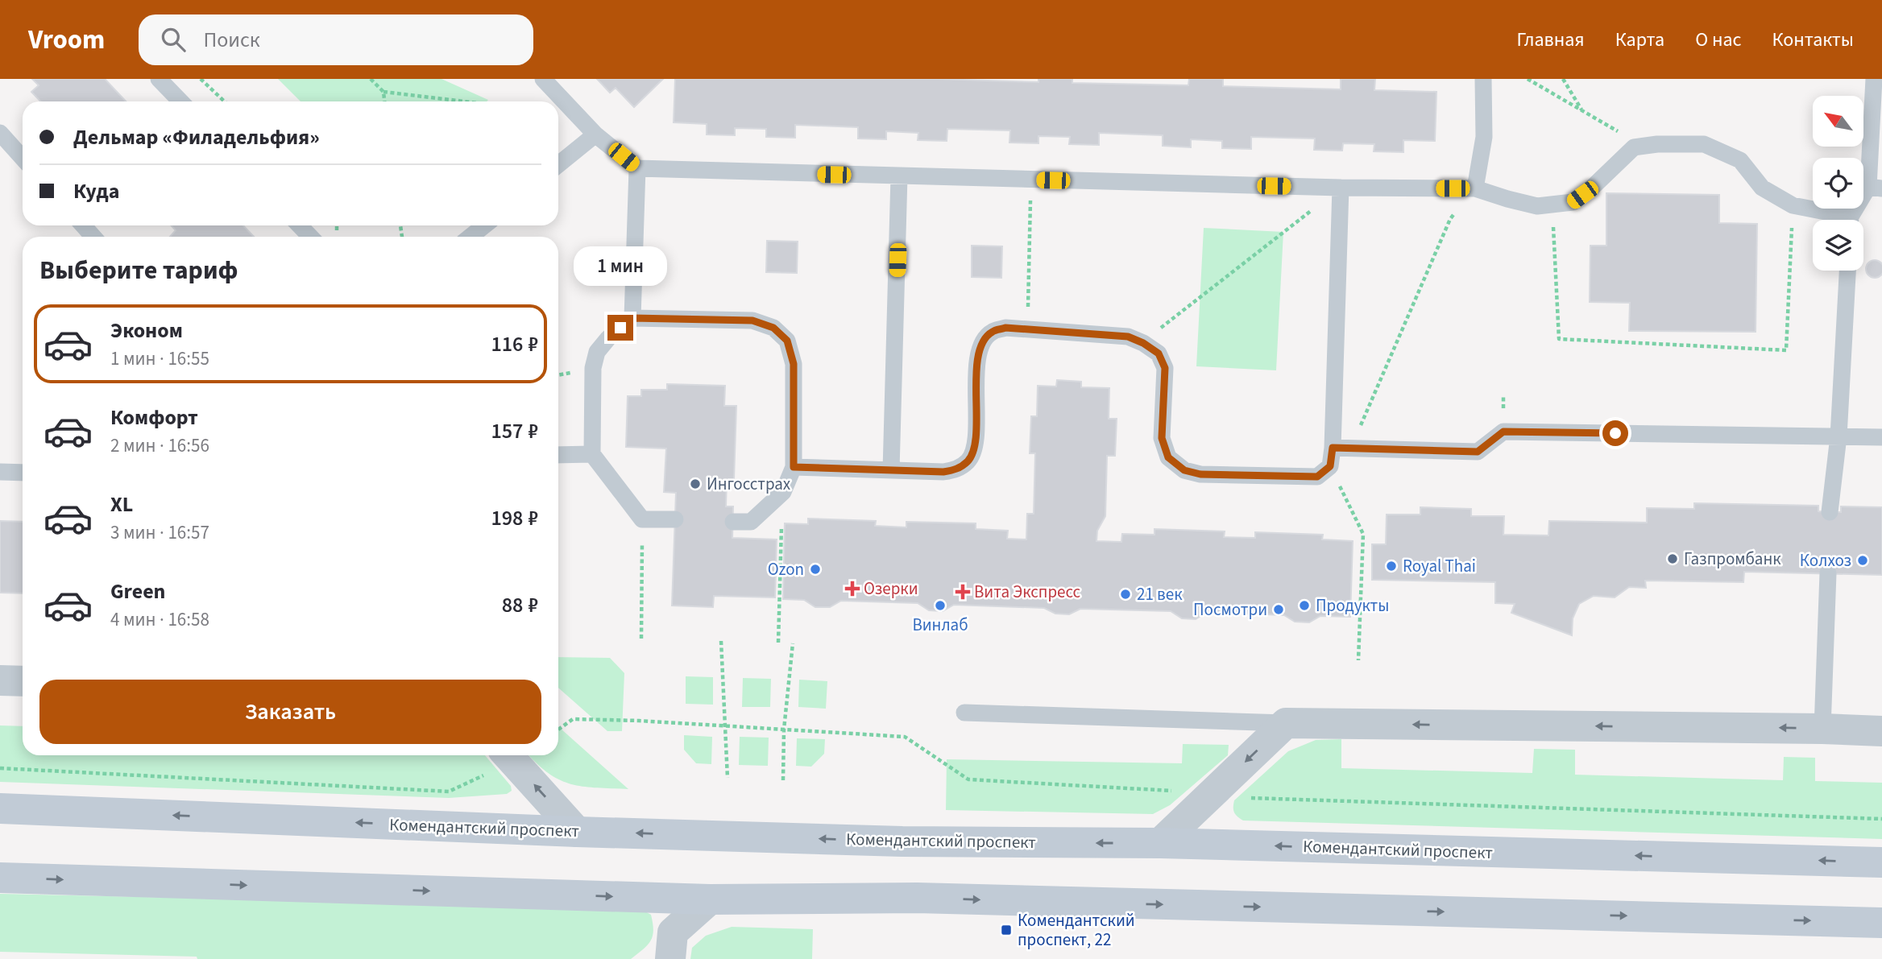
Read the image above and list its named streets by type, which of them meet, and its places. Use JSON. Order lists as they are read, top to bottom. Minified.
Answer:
{"streets":{"main road":["Комендантский проспект"]},"places":{"other":["Ингосстрах","Газпромбанк","Колхоз","Royal Thai","Ozon","21 век","Винлаб","Продукты","Посмотри"],"health":["Озерки","Вита Экспресс"],"transit":["Комендантский проспект, 22"]},"north":"top left","page":{"header":"Vroom","search":"Поиск","nav":["Главная","Карта","О нас","Контакты"],"banner":["Дельмар «Филадельфия»","Куда"],"heading":"Выберите тариф","bubble":"1 мин","list":[{"name":"Эконом","note":"1 мин · 16:55","value":"116 ₽"},{"name":"Комфорт","note":"2 мин · 16:56","value":"157 ₽"},{"name":"XL","note":"3 мин · 16:57","value":"198 ₽"},{"name":"Green","note":"4 мин · 16:58","value":"88 ₽"}],"buttons":"Заказать"}}
